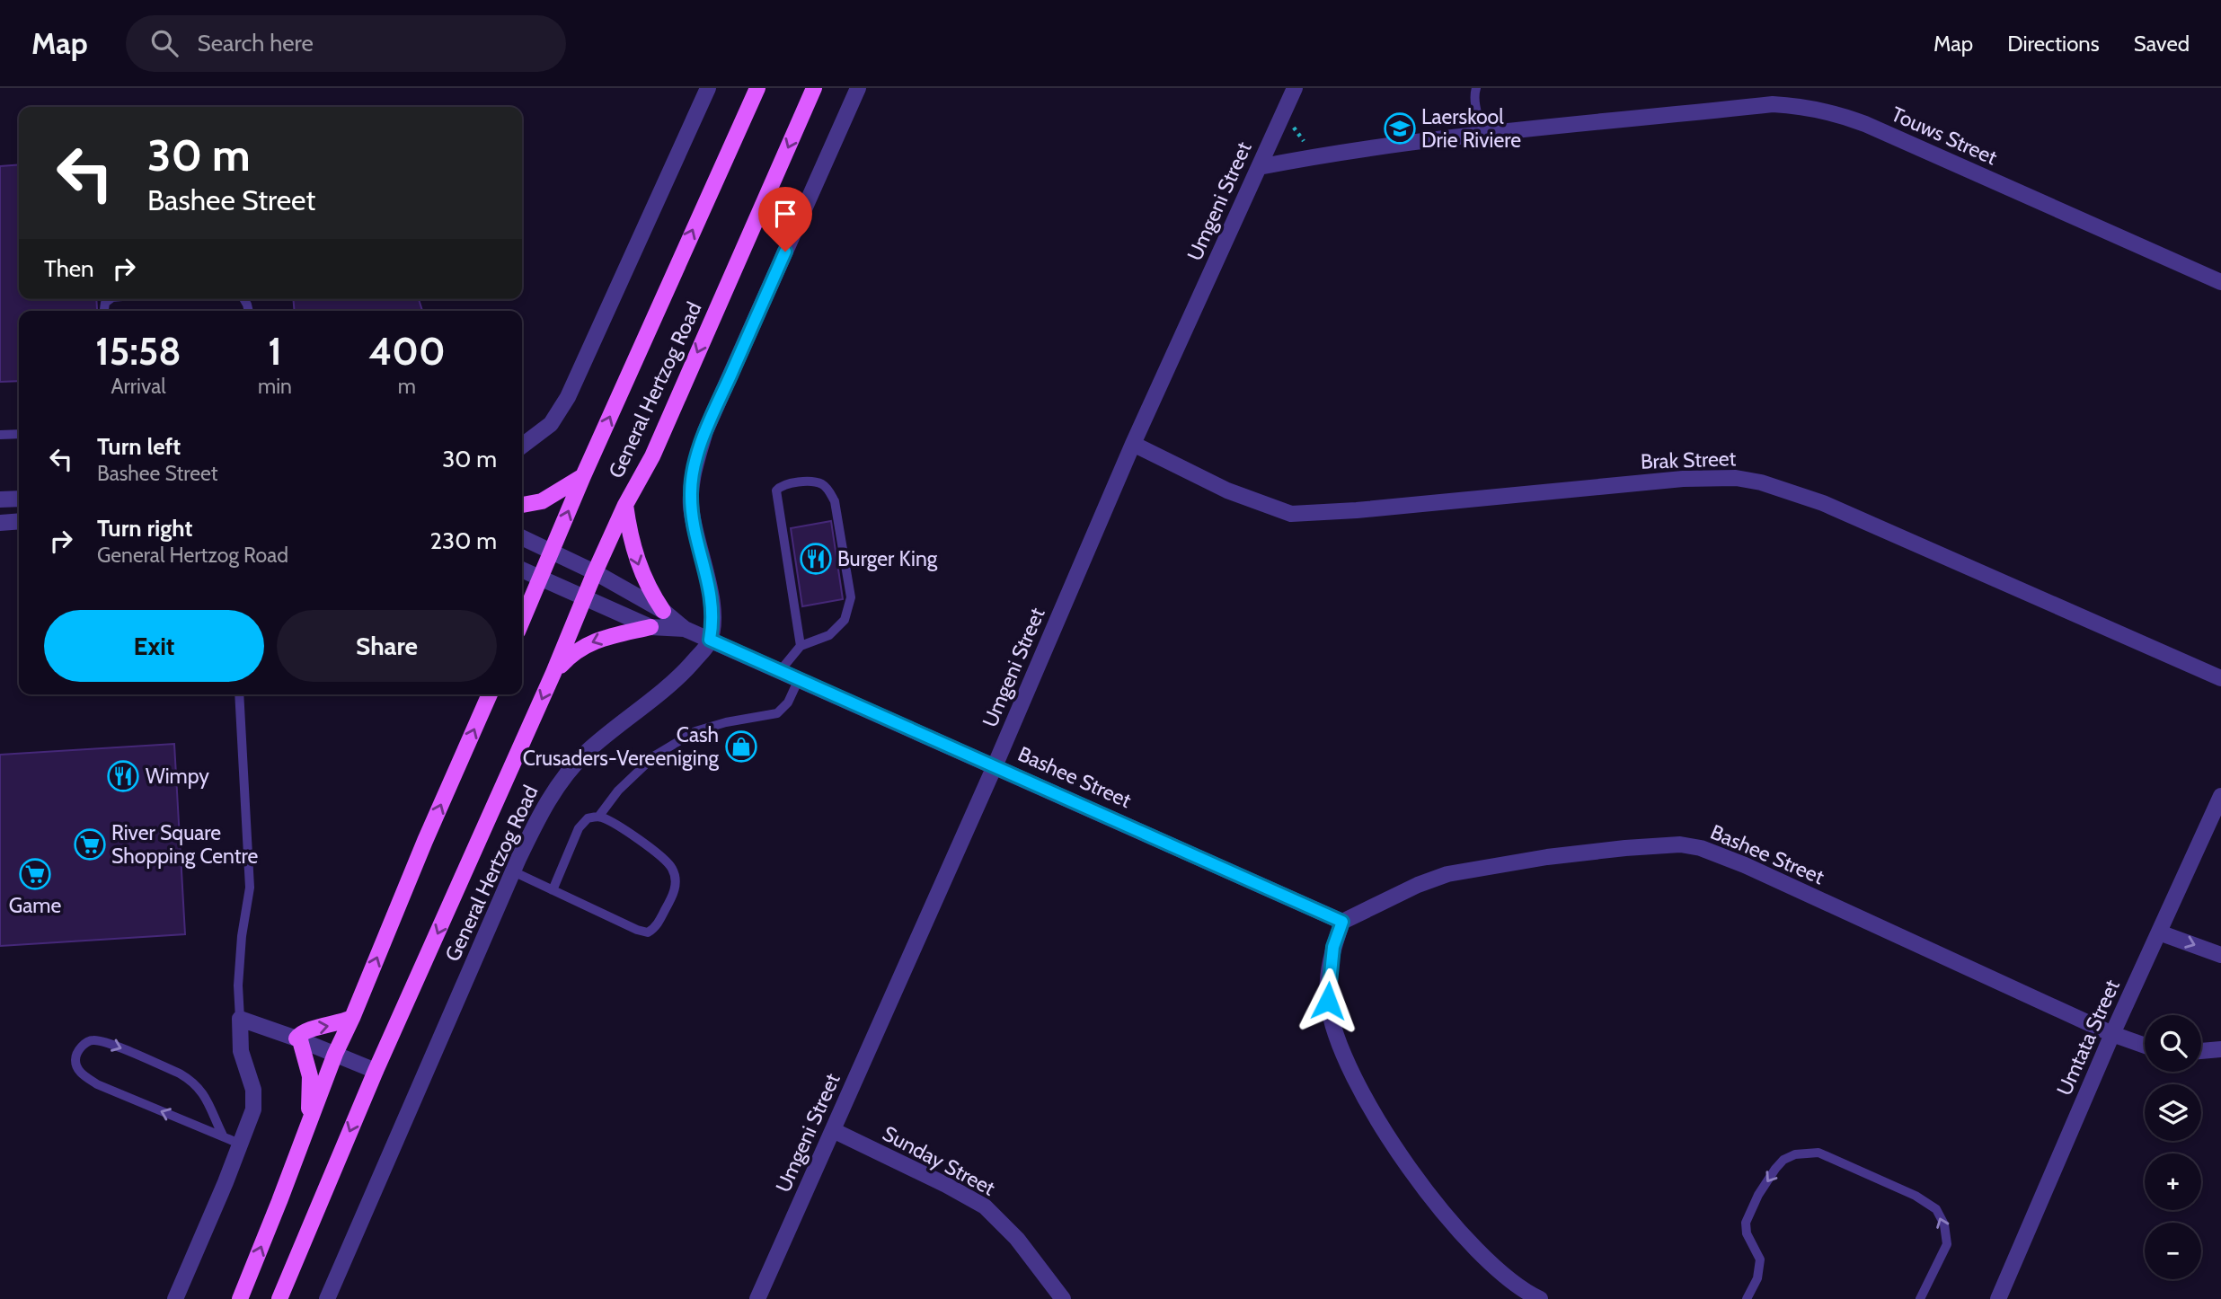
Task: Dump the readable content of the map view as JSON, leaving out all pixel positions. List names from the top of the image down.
{
  "streets": {
    "main road": ["General Hertzog Road"],
    "street": [
      "Touws Street",
      "Umgeni Street",
      "Brak Street",
      "Bashee Street",
      "Umtata Street",
      "Sunday Street"
    ]
  },
  "crossings": [
    ["Touws Street", "Umgeni Street"],
    ["Umgeni Street", "Brak Street"],
    ["Umgeni Street", "Bashee Street"],
    ["Umgeni Street", "Sunday Street"],
    ["General Hertzog Road", "Bashee Street"],
    ["Bashee Street", "Umtata Street"]
  ],
  "places": {
    "school or university": ["Laerskool Drie Riviere"],
    "restaurant": ["Burger King", "Wimpy"],
    "shop": ["Cash Crusaders-Vereeniging"],
    "supermarket": ["River Square Shopping Centre", "Game"]
  },
  "page": {
    "header": "Map",
    "search": "Search here",
    "nav": ["Map", "Directions", "Saved"],
    "turn": ["30 m", "Bashee Street"],
    "then": "Then",
    "eta": [
      "15:58",
      "Arrival",
      "1",
      "min",
      "400",
      "m"
    ],
    "list": [
      {
        "name": "Turn left",
        "note": "Bashee Street",
        "value": "30 m"
      },
      {
        "name": "Turn right",
        "note": "General Hertzog Road",
        "value": "230 m"
      }
    ],
    "buttons": ["Exit", "Share"],
    "map_buttons": ["+", "−"]
  }
}
